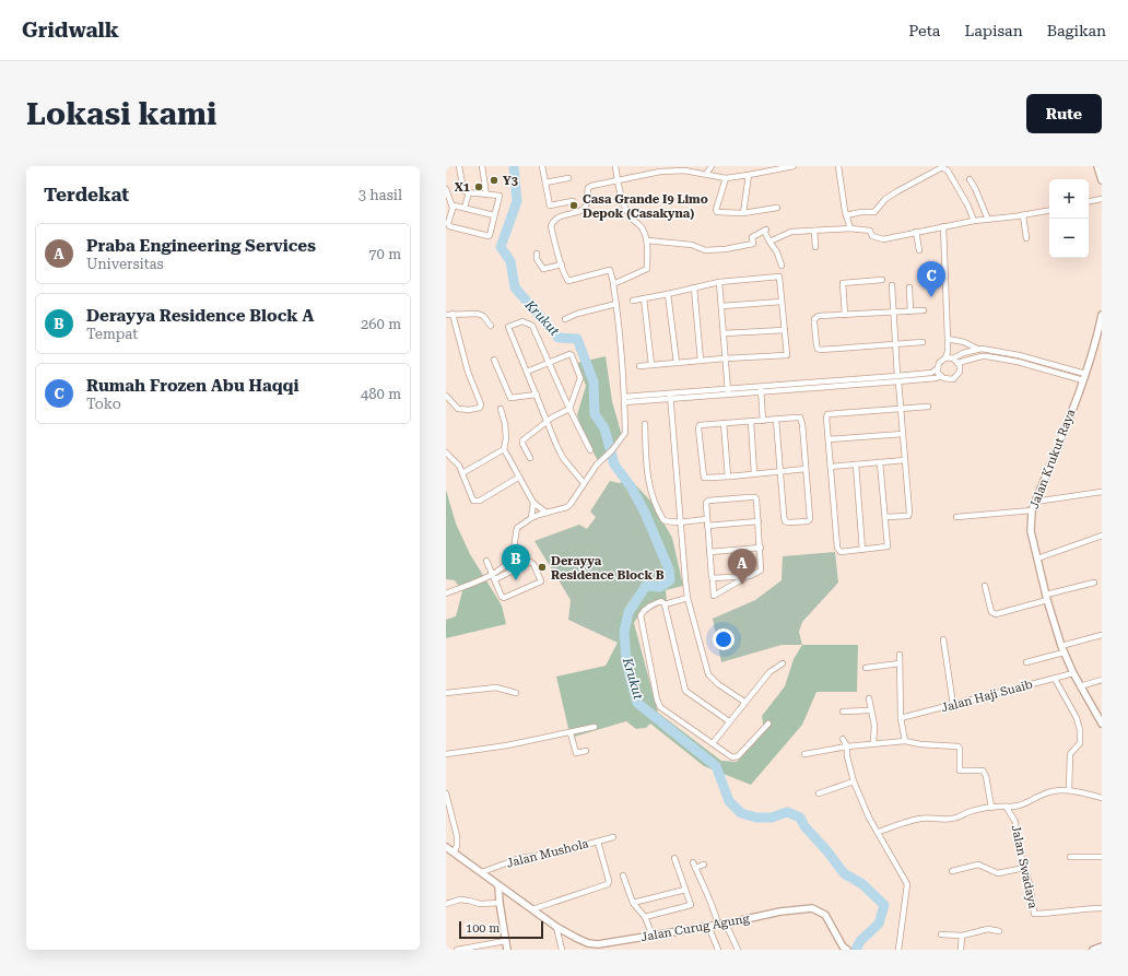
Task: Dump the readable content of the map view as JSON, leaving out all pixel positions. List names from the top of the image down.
{
  "streets": {
    "street": [
      "Jalan Krukut Raya",
      "Jalan Haji Suaib",
      "Jalan Mushola",
      "Jalan Swadaya",
      "Jalan Curug Agung"
    ]
  },
  "crossings": [
    ["Jalan Krukut Raya", "Jalan Haji Suaib"],
    ["Jalan Mushola", "Jalan Curug Agung"]
  ],
  "water": ["Krukut"],
  "places": [
    "Y3",
    "X1",
    "Casa Grande I9 Limo Depok (Casakyna)",
    "Derayya Residence Block B"
  ],
  "scale_bar": "100 m",
  "page": {
    "header": "Gridwalk",
    "nav": ["Peta", "Lapisan", "Bagikan"],
    "buttons": "Rute",
    "title": "Lokasi kami",
    "heading": ["Terdekat", "3 hasil"],
    "map_buttons": ["+", "−"],
    "list": [
      {
        "mark": "A",
        "name": "Praba Engineering Services",
        "note": "Universitas",
        "value": "70 m"
      },
      {
        "mark": "B",
        "name": "Derayya Residence Block A",
        "note": "Tempat",
        "value": "260 m"
      },
      {
        "mark": "C",
        "name": "Rumah Frozen Abu Haqqi",
        "note": "Toko",
        "value": "480 m"
      }
    ],
    "pins": ["C", "B", "A"],
    "scale": "100 m"
  }
}
